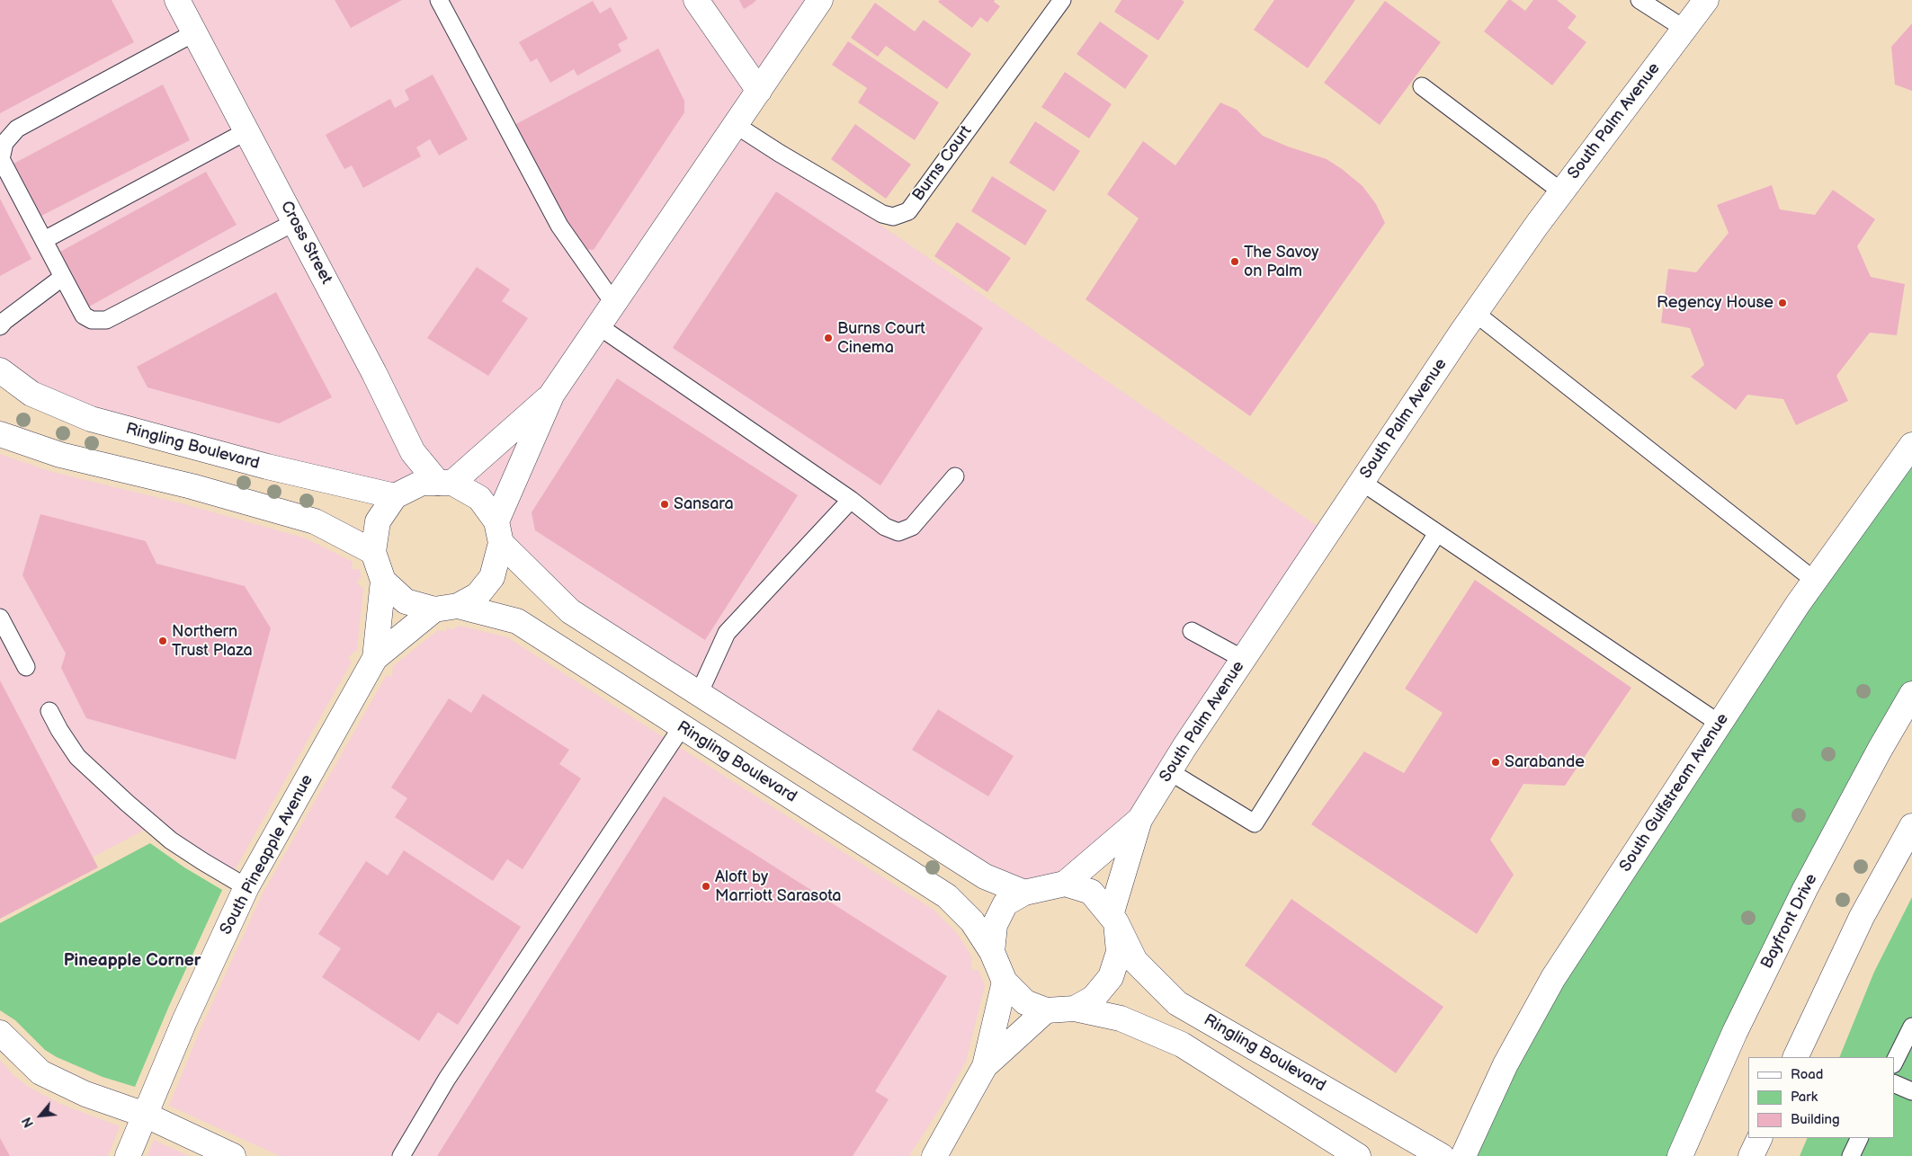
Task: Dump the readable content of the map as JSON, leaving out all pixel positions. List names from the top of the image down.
{
  "streets": {
    "street": [
      "South Palm Avenue",
      "Cross Street",
      "Ringling Boulevard",
      "South Gulfstream Avenue",
      "South Pineapple Avenue",
      "Bayfront Drive"
    ],
    "lane": ["Burns Court"]
  },
  "crossings": [
    ["South Palm Avenue", "Ringling Boulevard"],
    ["Cross Street", "Ringling Boulevard"],
    ["Cross Street", "South Pineapple Avenue"],
    ["Ringling Boulevard", "South Pineapple Avenue"]
  ],
  "districts": ["Pineapple Corner"],
  "places": [
    "The Savoy on Palm",
    "Regency House",
    "Burns Court Cinema",
    "Sansara",
    "Northern Trust Plaza",
    "Sarabande",
    "Aloft by Marriott Sarasota"
  ],
  "legend": ["Road", "Park", "Building"],
  "north": "bottom left"
}
